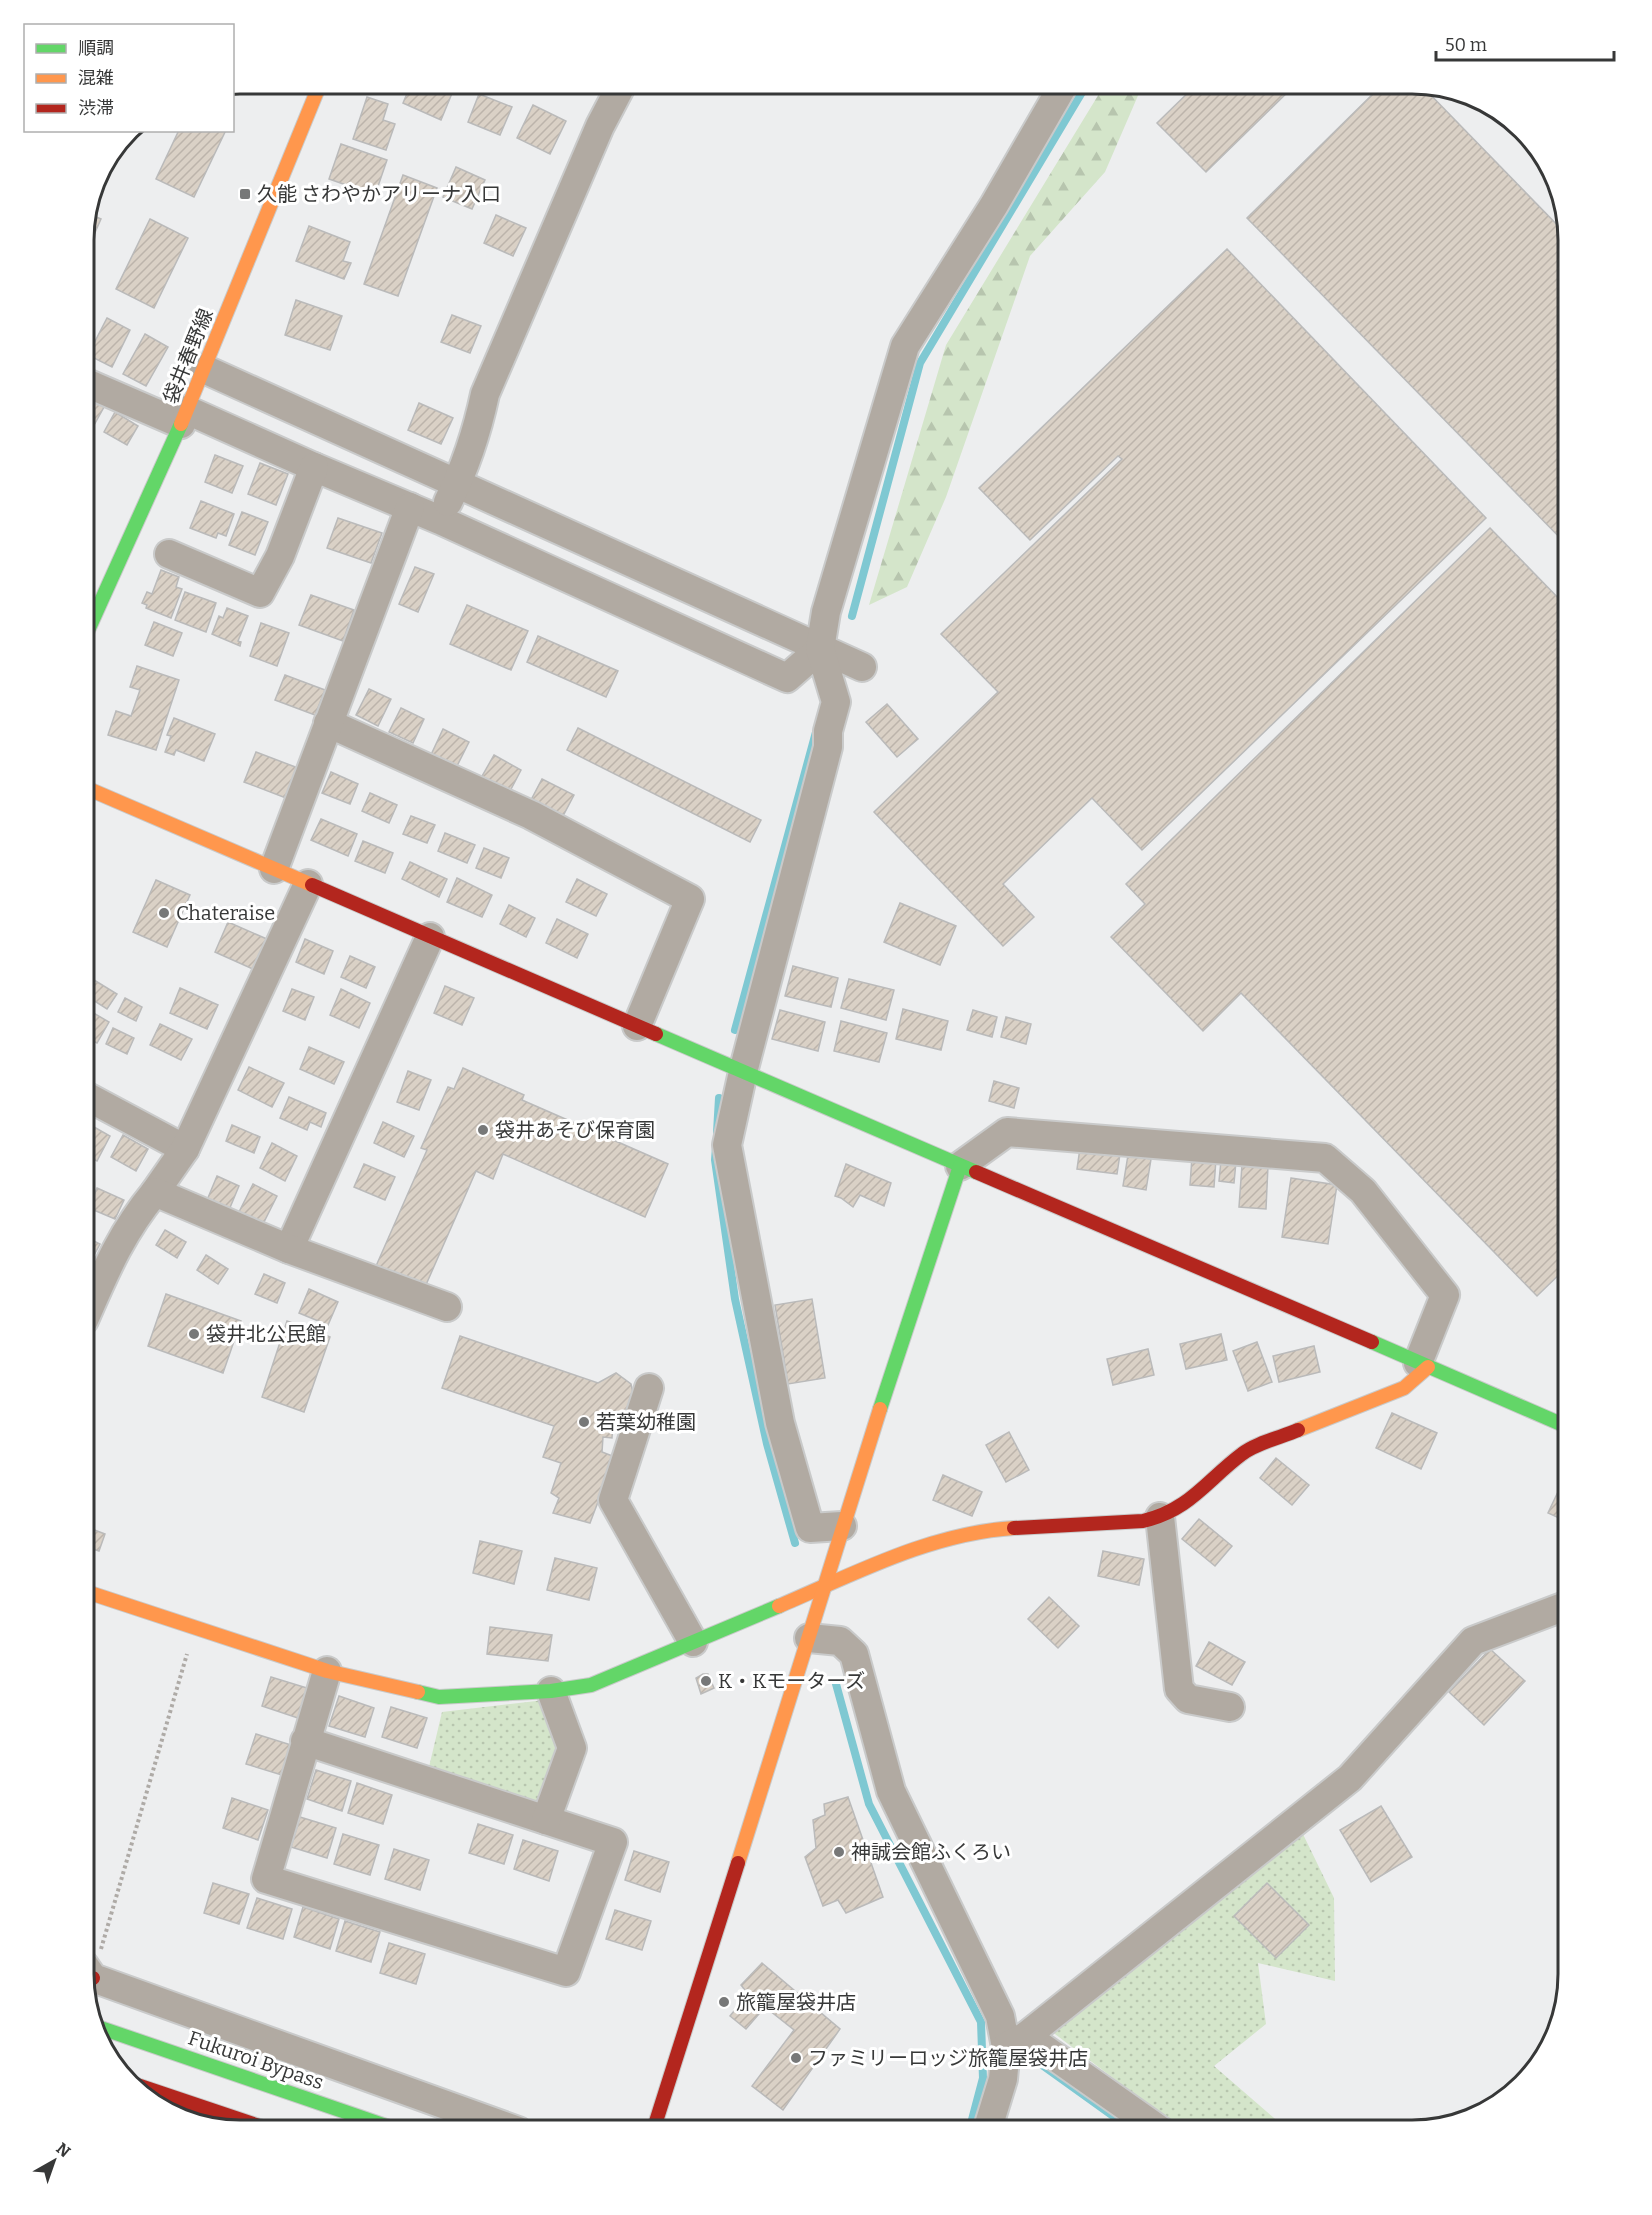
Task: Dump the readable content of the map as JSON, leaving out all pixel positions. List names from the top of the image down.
{
  "streets": {
    "main road": ["袋井春野線", "Fukuroi Bypass"]
  },
  "places": {
    "transit": ["久能 さわやかアリーナ入口"],
    "other": [
      "Chateraise",
      "袋井あそび保育園",
      "袋井北公民館",
      "若葉幼稚園",
      "K・Kモーターズ",
      "神誠会館ふくろい",
      "旅籠屋袋井店",
      "ファミリーロッジ旅籠屋袋井店"
    ]
  },
  "legend": ["順調", "混雑", "渋滞"],
  "scale_bar": "50 m",
  "north": "top right"
}
